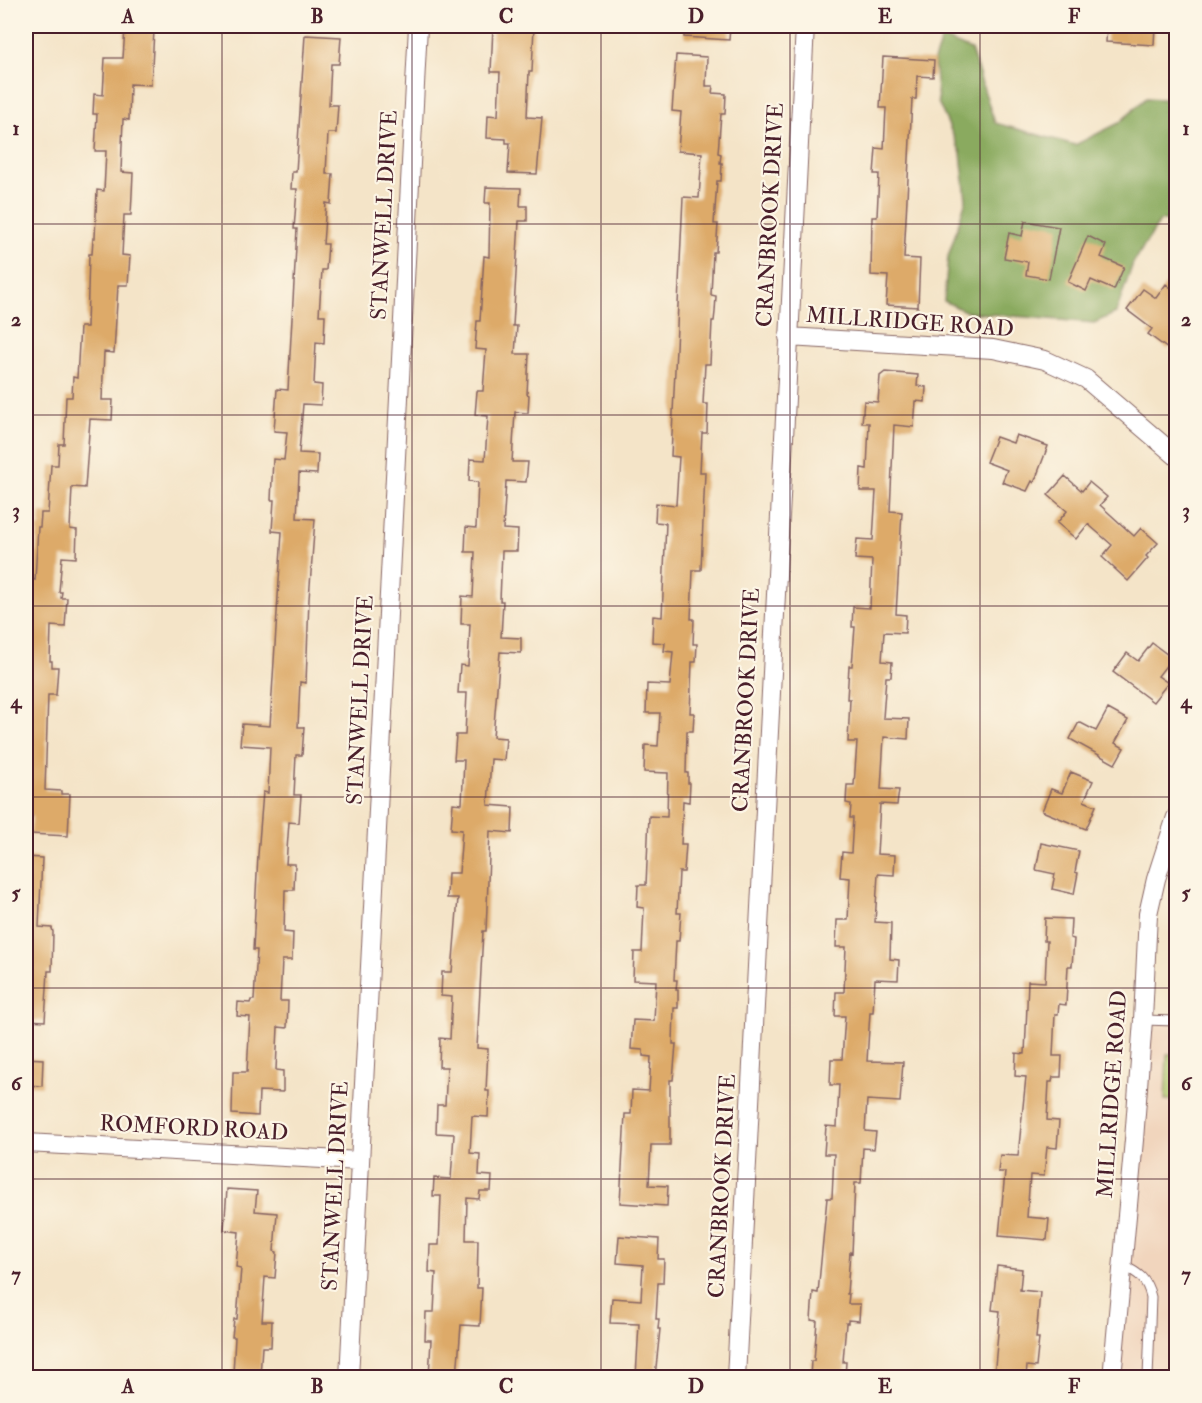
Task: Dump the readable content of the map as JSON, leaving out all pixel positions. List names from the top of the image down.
{
  "streets": {
    "street": [
      "STANWELL DRIVE",
      "CRANBROOK DRIVE",
      "MILLRIDGE ROAD",
      "ROMFORD ROAD"
    ]
  },
  "crossings": [
    ["STANWELL DRIVE", "ROMFORD ROAD"],
    ["CRANBROOK DRIVE", "MILLRIDGE ROAD"]
  ],
  "grid": {
    "columns": [
      "A",
      "B",
      "C",
      "D",
      "E",
      "F"
    ],
    "rows": [
      "1",
      "2",
      "3",
      "4",
      "5",
      "6",
      "7"
    ]
  }
}
